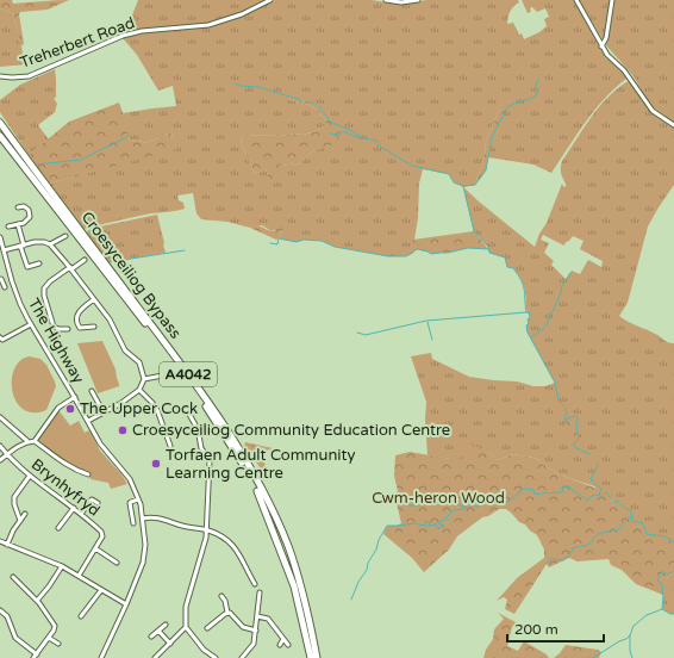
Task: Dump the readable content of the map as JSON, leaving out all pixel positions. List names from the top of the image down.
{
  "streets": {
    "highway": ["Croesyceiliog Bypass", "A4042"],
    "street": ["Treherbert Road", "The Highway", "Brynhyfryd"]
  },
  "parks": ["Cwm-heron Wood"],
  "places": ["The Upper Cock", "Croesyceiliog Community Education Centre", "Torfaen Adult Community Learning Centre"],
  "scale_bar": "200 m"
}
